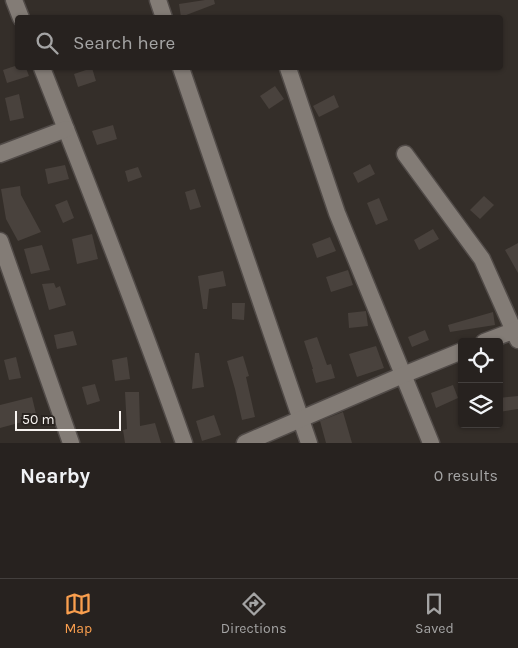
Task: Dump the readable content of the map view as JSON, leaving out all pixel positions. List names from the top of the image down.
{
  "scale_bar": "50 m",
  "page": {
    "search": "Search here",
    "scale": "50 m",
    "heading": ["Nearby", "0 results"],
    "nav": ["Map", "Directions", "Saved"]
  }
}
